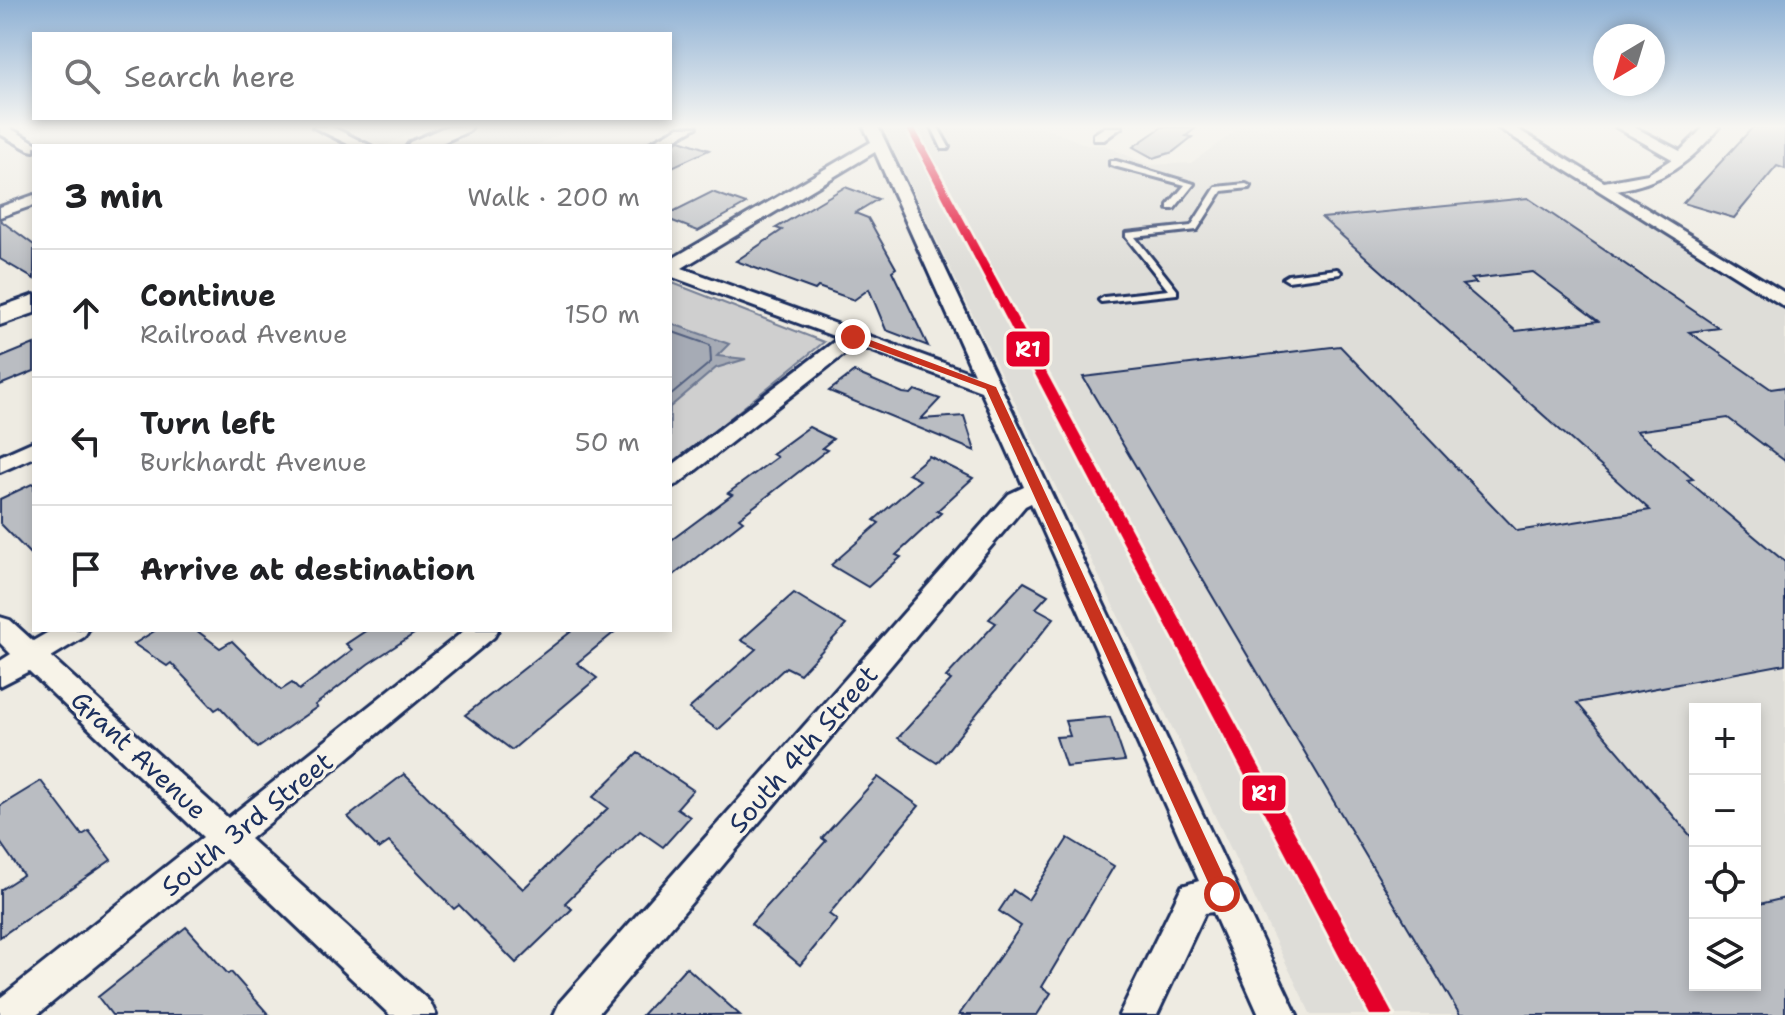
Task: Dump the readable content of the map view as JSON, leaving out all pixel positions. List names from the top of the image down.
{
  "streets": {
    "street": ["South 4th Street", "Grant Avenue", "South 3rd Street"]
  },
  "crossings": [
    ["Grant Avenue", "South 3rd Street"]
  ],
  "lines": ["transit line R1"],
  "north": "bottom left",
  "page": {
    "search": "Search here",
    "heading": ["3 min", "Walk · 200 m"],
    "list": [
      ["Continue", "Railroad Avenue", "150 m"],
      ["Turn left", "Burkhardt Avenue", "50 m"],
      "Arrive at destination"
    ],
    "map_buttons": ["+", "−"]
  }
}
